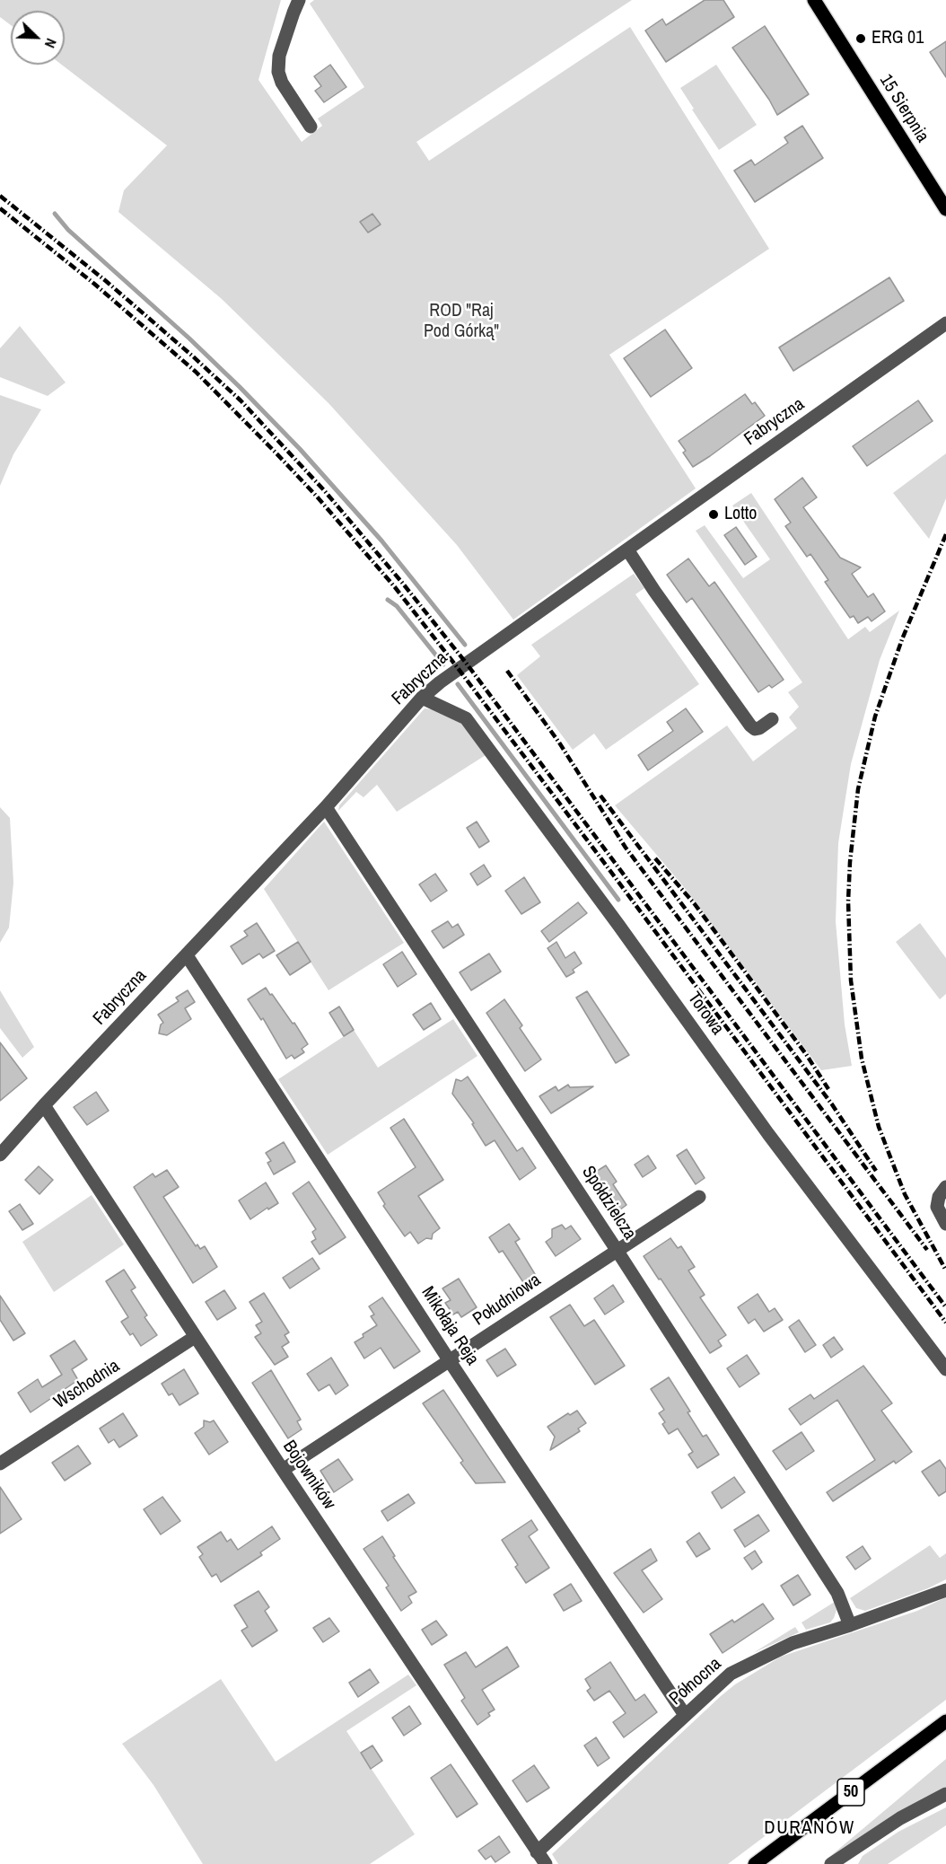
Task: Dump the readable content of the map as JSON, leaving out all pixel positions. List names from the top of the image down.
{
  "streets": {
    "main road": ["15 Sierpnia", "50"],
    "street": [
      "Fabryczna",
      "Torowa",
      "Spółdzielcza",
      "Południowa",
      "Mikołaja Reja",
      "Wschodnia",
      "Bojowników",
      "Północna"
    ]
  },
  "crossings": [
    ["Fabryczna", "Torowa"],
    ["Fabryczna", "Spółdzielcza"],
    ["Fabryczna", "Mikołaja Reja"],
    ["Fabryczna", "Bojowników"],
    ["Spółdzielcza", "Południowa"],
    ["Spółdzielcza", "Północna"],
    ["Południowa", "Mikołaja Reja"],
    ["Południowa", "Bojowników"],
    ["Mikołaja Reja", "Północna"],
    ["Wschodnia", "Bojowników"],
    ["Bojowników", "Północna"]
  ],
  "districts": ["DURANÓW"],
  "parks": ["ROD \"Raj Pod Górką\""],
  "places": ["ERG 01", "Lotto"],
  "north": "bottom right"
}
